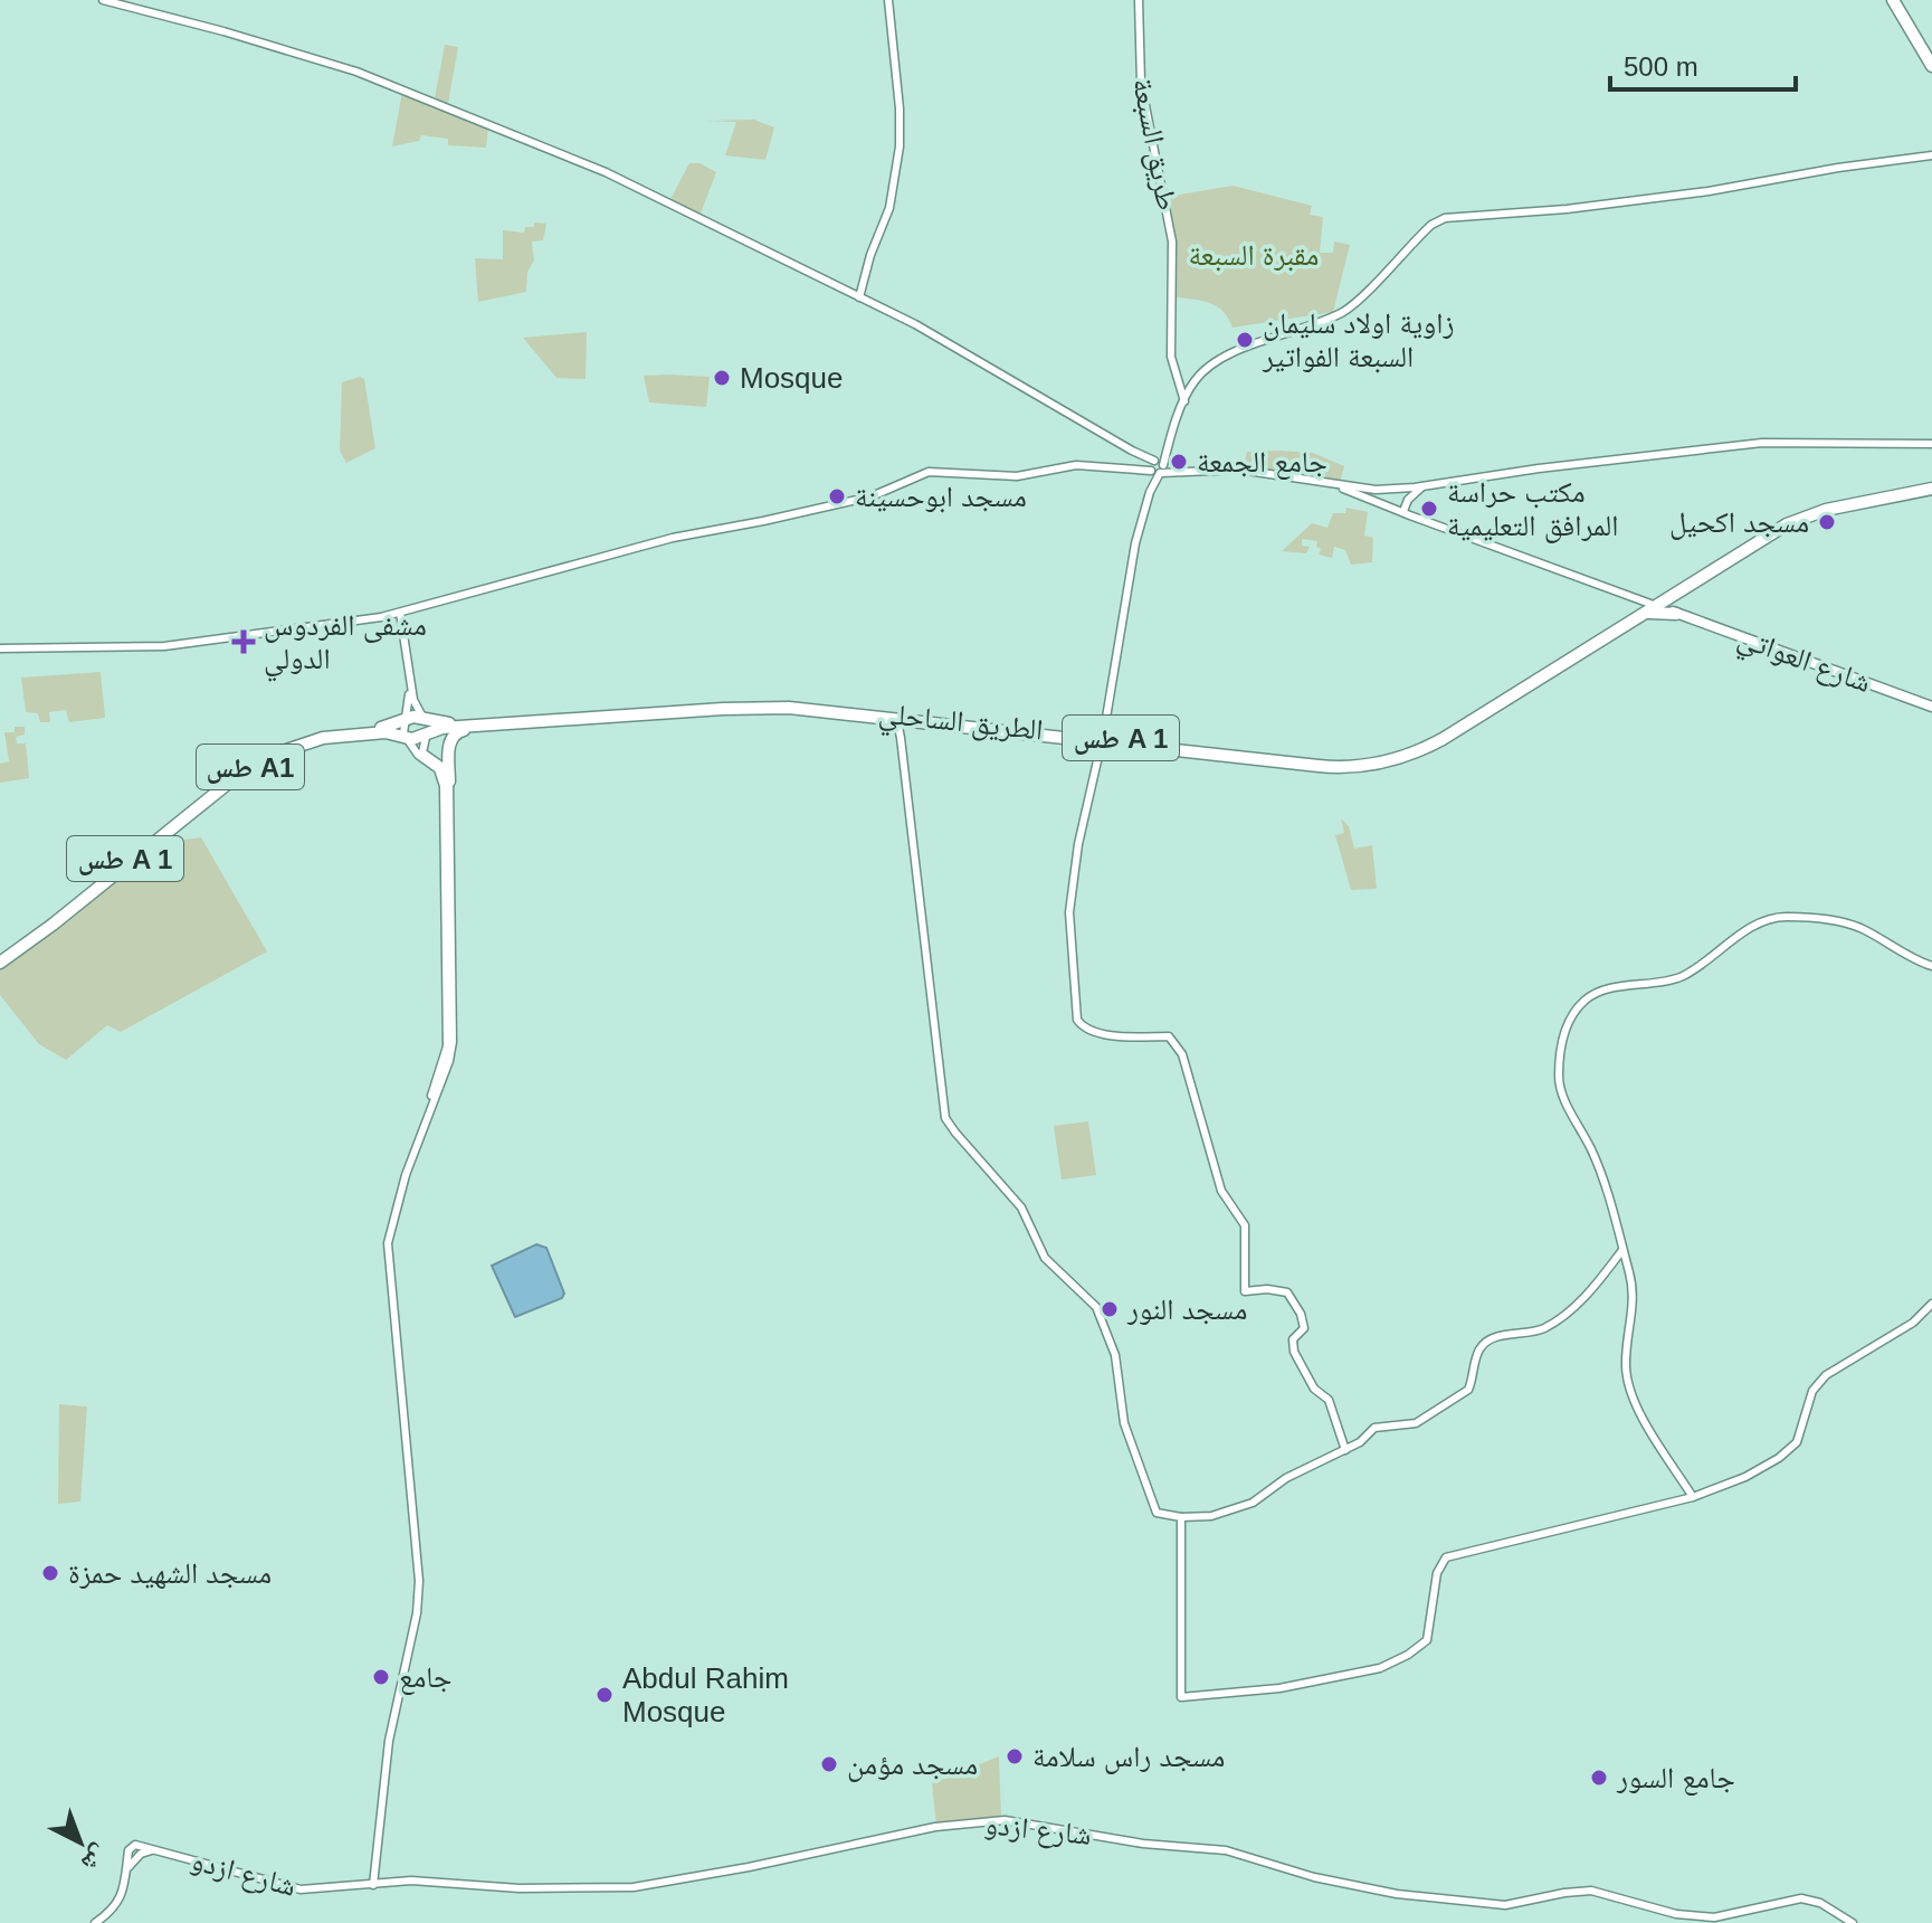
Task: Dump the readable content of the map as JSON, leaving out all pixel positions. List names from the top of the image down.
{
  "streets": {
    "highway": ["الطريق الساحلي", "طس A 1", "طس A1"],
    "main road": ["شارع العواتي"],
    "street": ["طريق السبعة", "شارع ازدو"]
  },
  "crossings": [
    ["الطريق الساحلي", "طس A 1"],
    ["الطريق الساحلي", "طس A1"],
    ["طس A 1", "طس A1"]
  ],
  "parks": ["مقبرة السبعة"],
  "places": {
    "other": [
      "زاوية اولاد سليمان السبعة الفواتير",
      "Mosque",
      "جامع الجمعة",
      "مسجد ابوحسينة",
      "مكتب حراسة المرافق التعليمية",
      "مسجد اكحيل",
      "مسجد النور",
      "مسجد الشهيد حمزة",
      "جامع",
      "Abdul Rahim Mosque",
      "مسجد راس سلامة",
      "مسجد مؤمن",
      "جامع السور"
    ],
    "health": ["مشفى الفردوس الدولي"]
  },
  "scale_bar": "500 m",
  "north": "bottom right"
}
